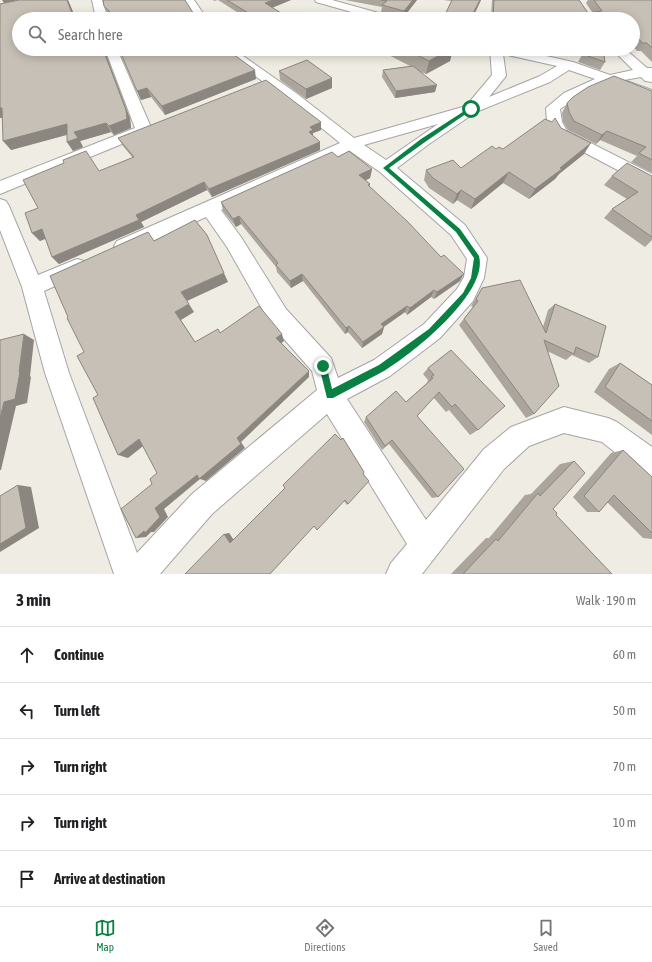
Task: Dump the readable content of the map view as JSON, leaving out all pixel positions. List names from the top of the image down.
{
  "page": {
    "search": "Search here",
    "heading": ["3 min", "Walk · 190 m"],
    "list": [
      ["Continue", "60 m"],
      ["Turn left", "50 m"],
      ["Turn right", "70 m"],
      ["Turn right", "10 m"],
      "Arrive at destination"
    ],
    "nav": ["Map", "Directions", "Saved"]
  }
}
